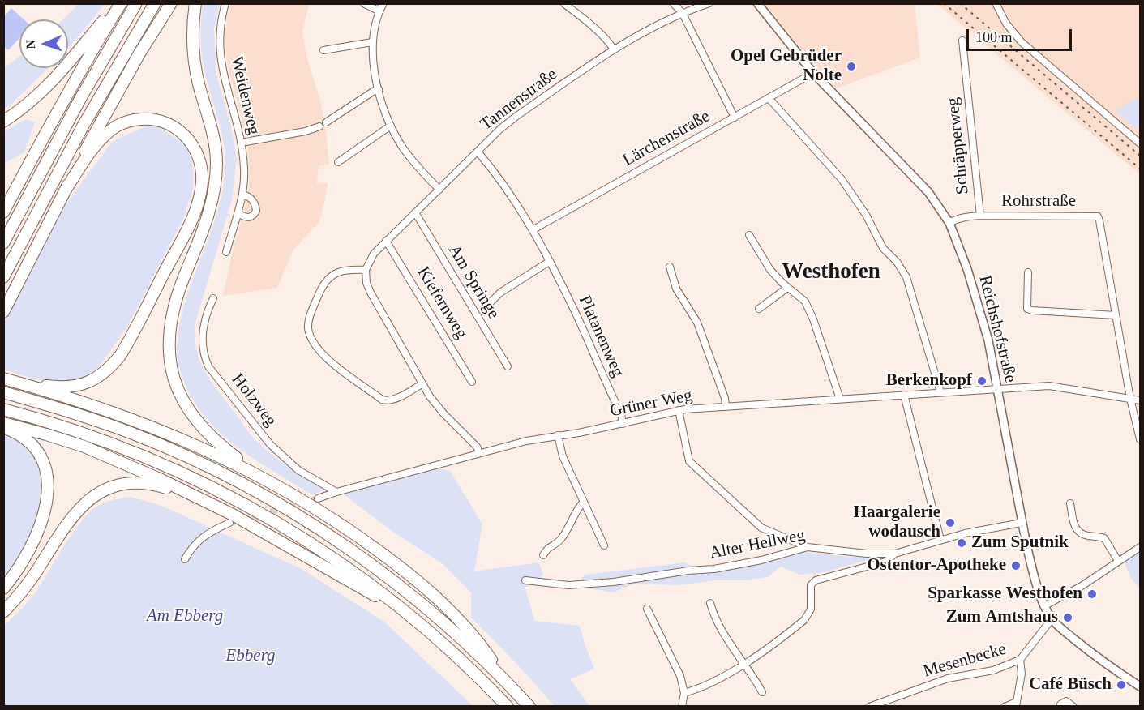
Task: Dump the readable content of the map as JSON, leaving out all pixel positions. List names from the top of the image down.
{
  "streets": {
    "street": [
      "Weidenweg",
      "Tannenstraße",
      "Lärchenstraße",
      "Schräpperweg",
      "Rohrstraße",
      "Am Springe",
      "Kiefernweg",
      "Reichshofstraße",
      "Platanenweg",
      "Holzweg",
      "Grüner Weg",
      "Alter Hellweg",
      "Mesenbecke"
    ]
  },
  "crossings": [
    ["Tannenstraße", "Am Springe"],
    ["Tannenstraße", "Kiefernweg"],
    ["Tannenstraße", "Platanenweg"],
    ["Lärchenstraße", "Reichshofstraße"],
    ["Lärchenstraße", "Platanenweg"],
    ["Schräpperweg", "Rohrstraße"],
    ["Schräpperweg", "Reichshofstraße"],
    ["Reichshofstraße", "Grüner Weg"],
    ["Reichshofstraße", "Alter Hellweg"],
    ["Reichshofstraße", "Mesenbecke"],
    ["Platanenweg", "Grüner Weg"],
    ["Holzweg", "Grüner Weg"]
  ],
  "districts": ["Westhofen"],
  "parks": ["Am Ebberg", "Ebberg"],
  "places": [
    "Opel Gebrüder Nolte",
    "Berkenkopf",
    "Haargalerie wodausch",
    "Zum Sputnik",
    "Ostentor-Apotheke",
    "Sparkasse Westhofen",
    "Zum Amtshaus",
    "Café Büsch"
  ],
  "scale_bar": "100 m",
  "north": "left"
}
